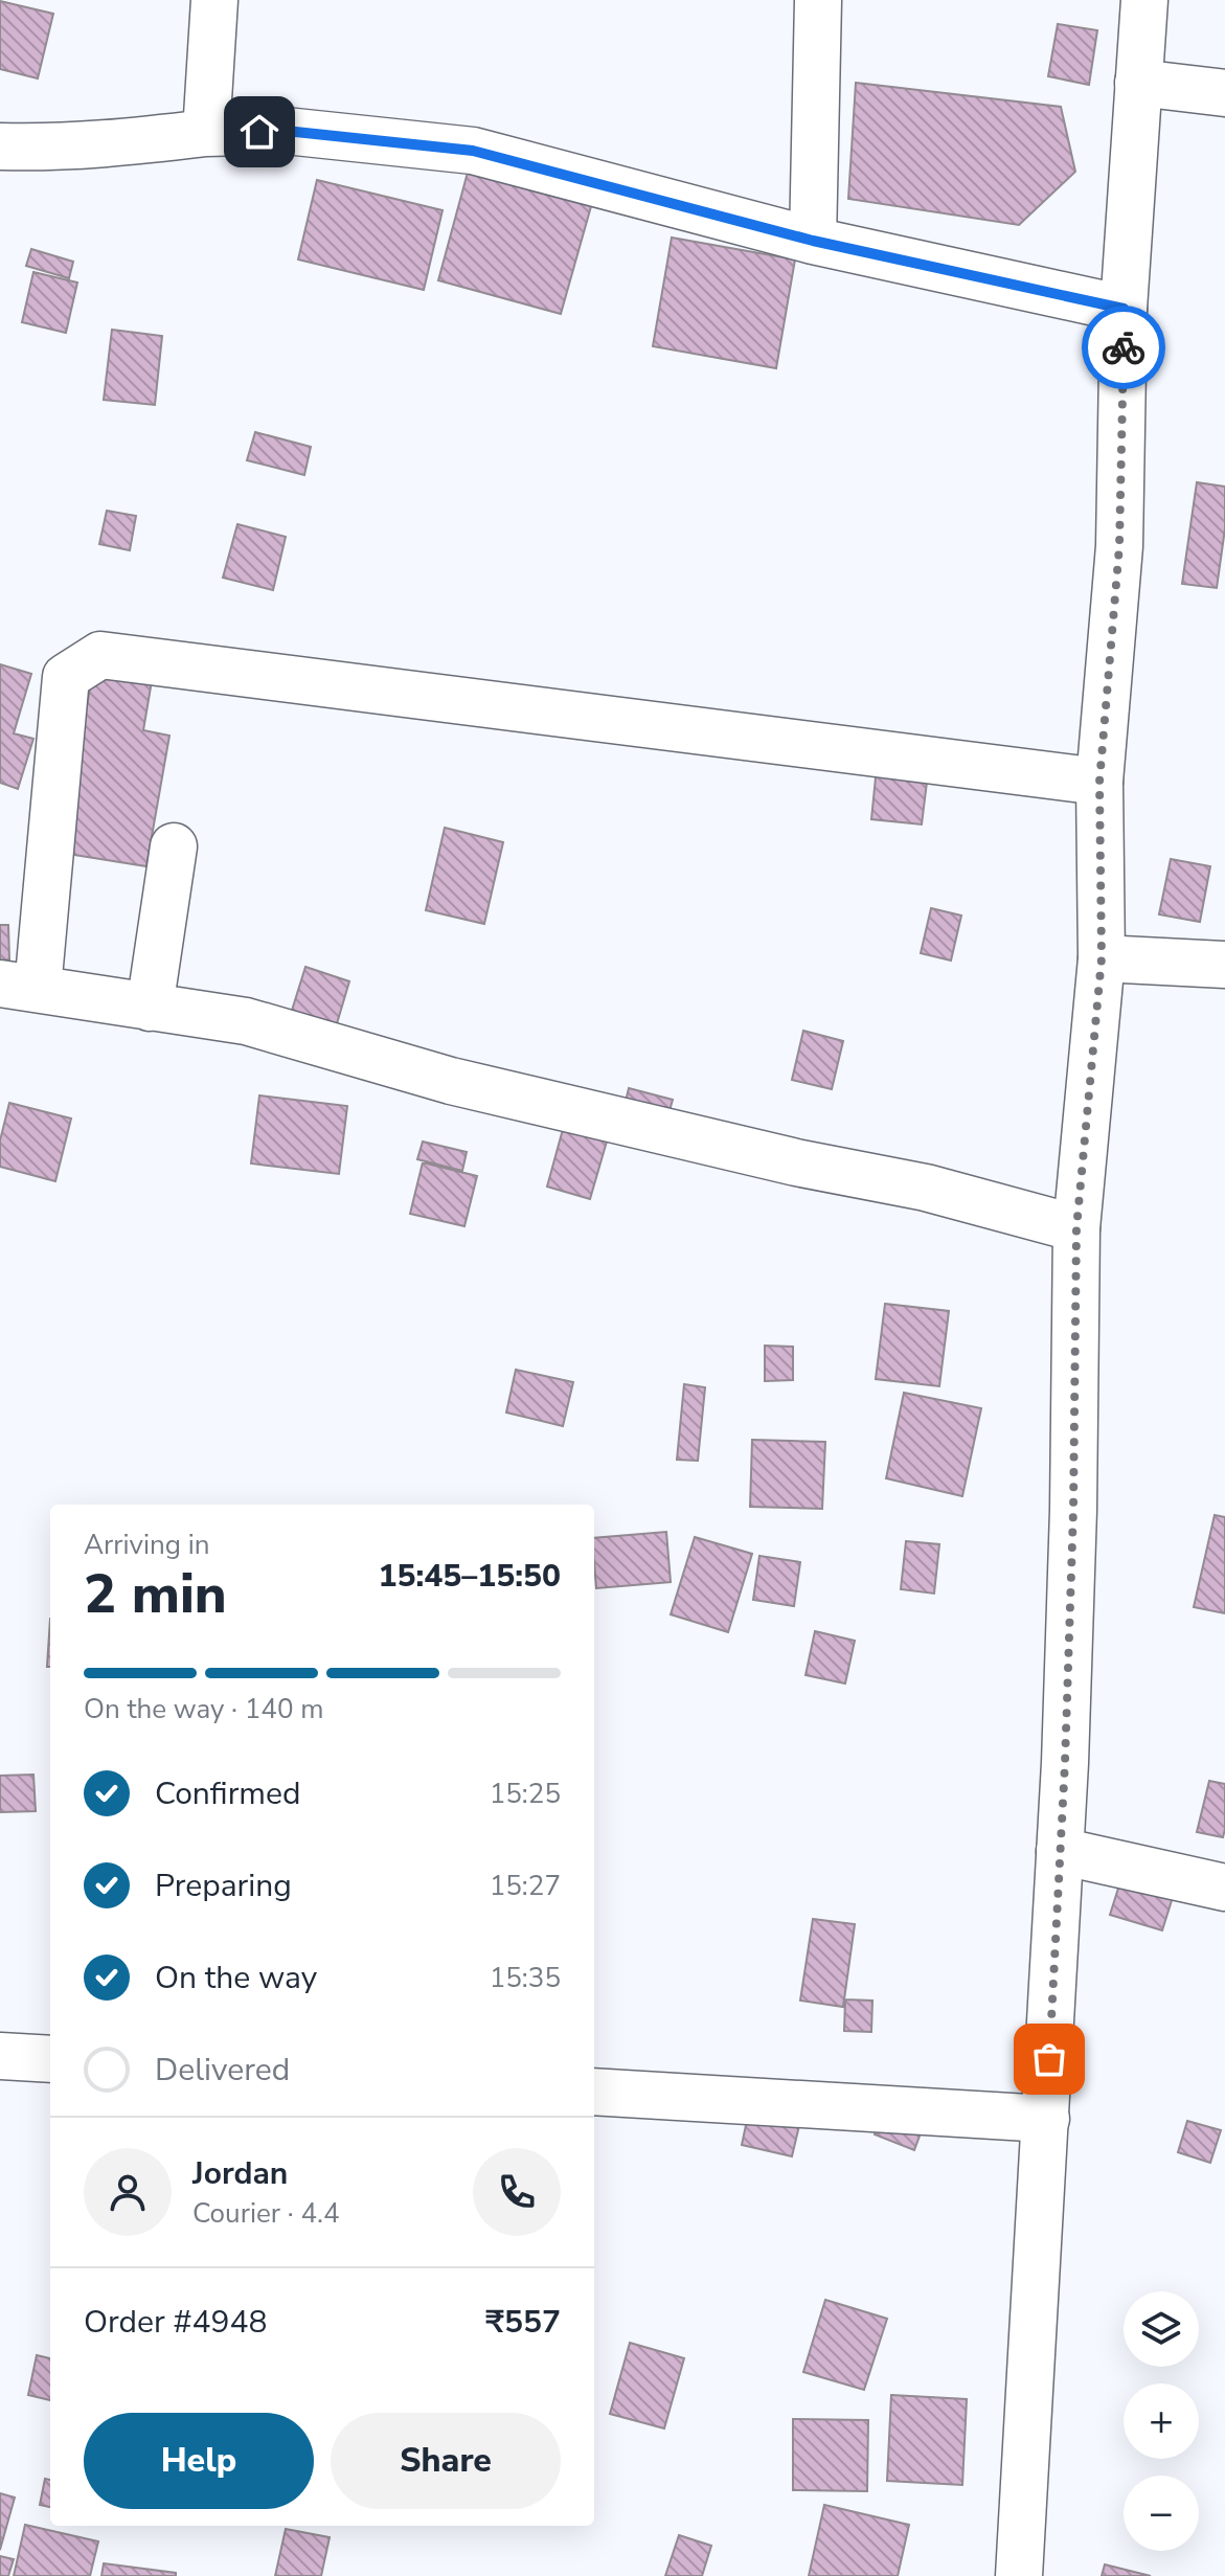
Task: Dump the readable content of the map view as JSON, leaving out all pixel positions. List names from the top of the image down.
{
  "page": {
    "heading": ["2 min", "Arriving in", "15:45–15:50"],
    "panel": [
      "Jordan",
      "Courier · 4.4",
      "Order #4948",
      "₹557"
    ],
    "bar": "On the way · 140 m",
    "list": [
      ["Confirmed", "15:25"],
      ["Preparing", "15:27"],
      ["On the way", "15:35"],
      "Delivered"
    ],
    "map_buttons": ["+", "−"],
    "buttons": ["Help", "Share"]
  }
}
